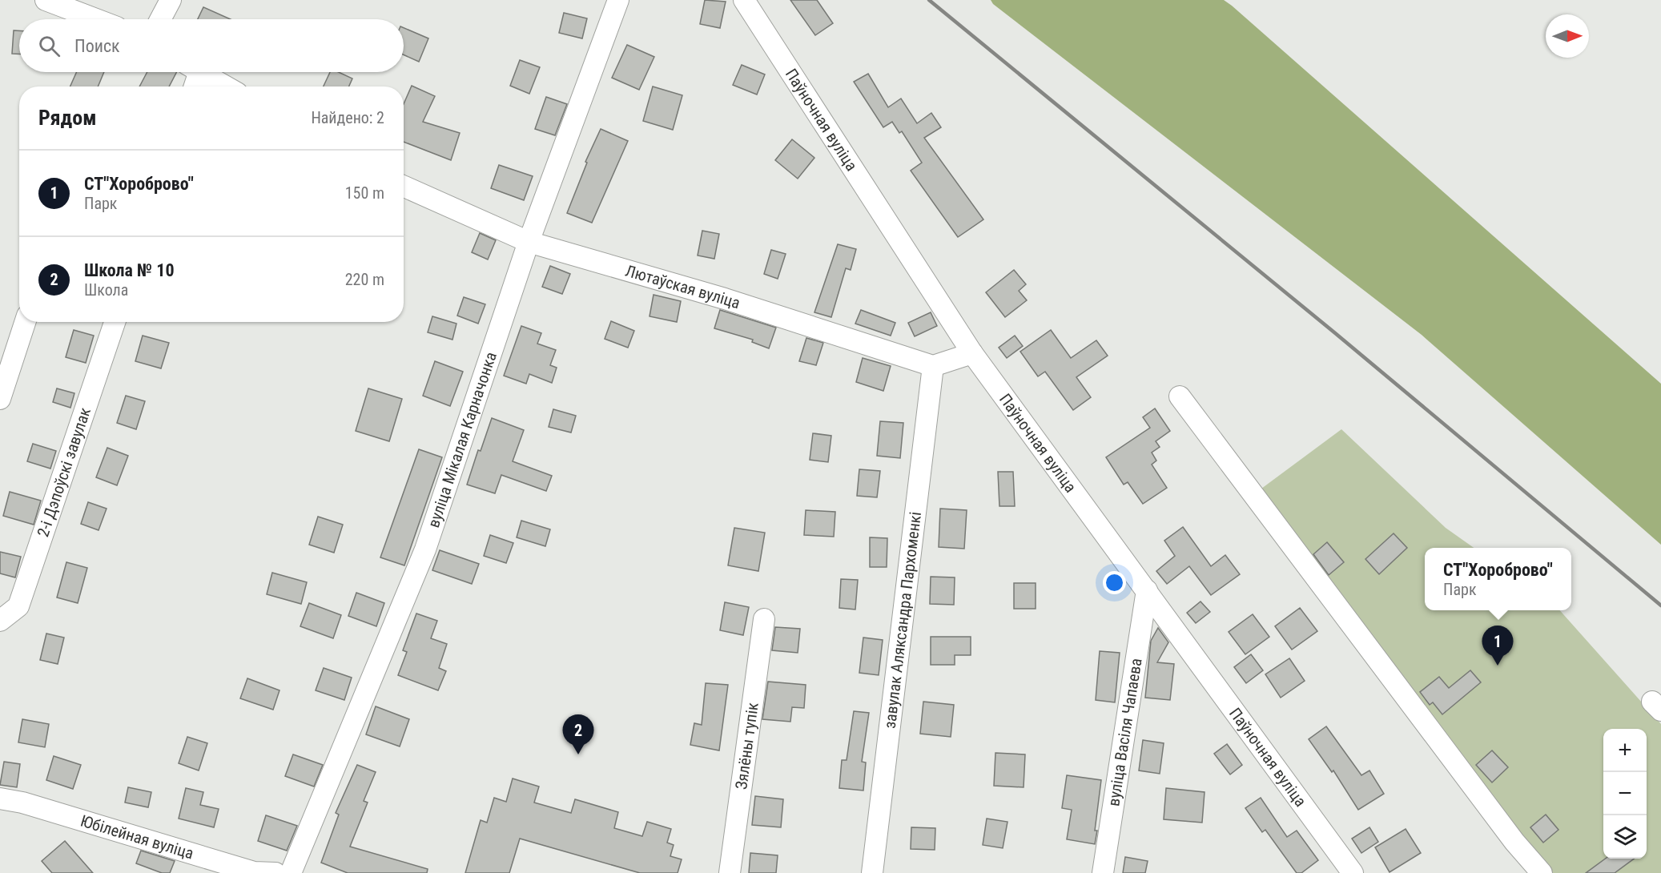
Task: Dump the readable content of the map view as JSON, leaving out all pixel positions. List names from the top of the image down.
{
  "streets": {
    "street": [
      "Паўночная вуліца",
      "Лютаўская вуліца",
      "вуліца Мікалая Карначонка",
      "2-і Дэпоўскі завулак",
      "завулак Аляксандра Пархоменкі",
      "вуліца Васіля Чапаева",
      "Зялёны тупік",
      "Юбілейная вуліца"
    ]
  },
  "crossings": [
    ["Паўночная вуліца", "вуліца Васіля Чапаева"],
    ["Лютаўская вуліца", "вуліца Мікалая Карначонка"],
    ["Лютаўская вуліца", "завулак Аляксандра Пархоменкі"]
  ],
  "north": "right",
  "page": {
    "search": "Поиск",
    "heading": ["Рядом", "Найдено: 2"],
    "list": [
      {
        "mark": "1",
        "name": "СТ\"Хороброво\"",
        "note": "Парк",
        "value": "150 m"
      },
      {
        "mark": "2",
        "name": "Школа № 10",
        "note": "Школа",
        "value": "220 m"
      }
    ],
    "popup": ["СТ\"Хороброво\"", "Парк"],
    "pins": ["1", "2"],
    "map_buttons": ["+", "−"]
  }
}
